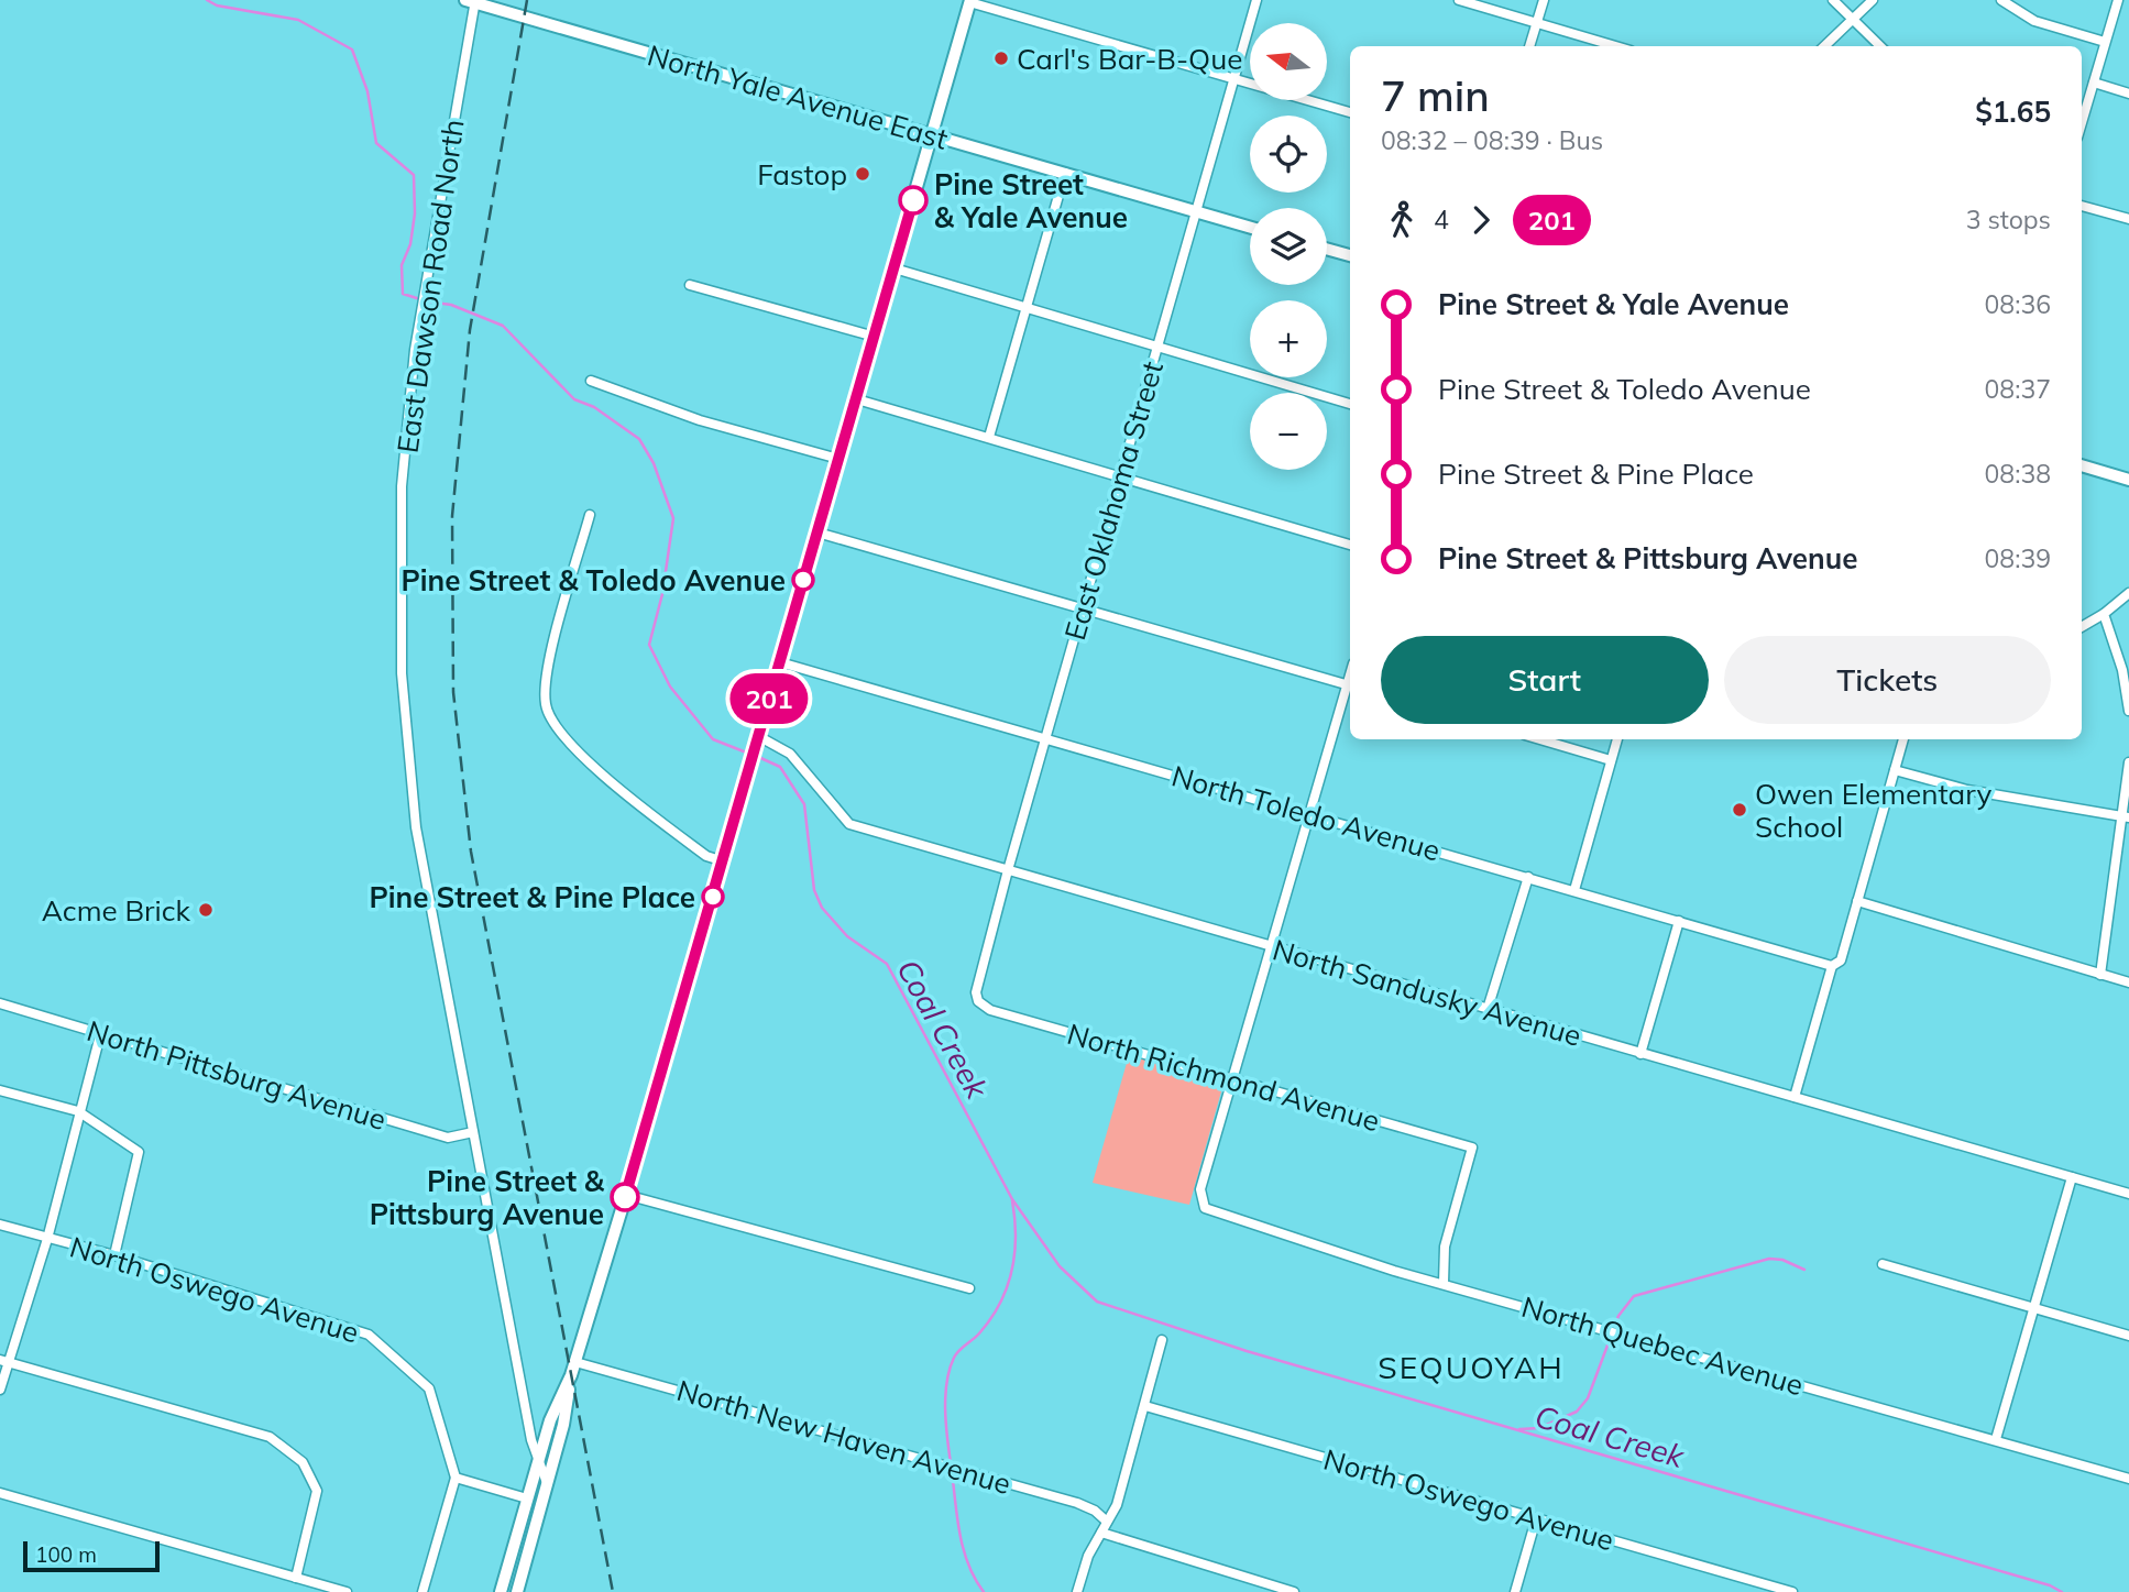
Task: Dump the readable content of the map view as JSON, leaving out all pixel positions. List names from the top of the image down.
{
  "streets": {
    "main road": ["North Yale Avenue East"],
    "street": [
      "East Dawson Road North",
      "East Oklahoma Street",
      "North Toledo Avenue",
      "North Sandusky Avenue",
      "North Pittsburg Avenue",
      "North Richmond Avenue",
      "North Oswego Avenue",
      "North Quebec Avenue",
      "North New Haven Avenue"
    ]
  },
  "crossings": [
    ["North Yale Avenue East", "East Dawson Road North"],
    ["North Yale Avenue East", "East Oklahoma Street"],
    ["East Dawson Road North", "North Pittsburg Avenue"],
    ["East Oklahoma Street", "North Toledo Avenue"],
    ["East Oklahoma Street", "North Sandusky Avenue"],
    ["East Oklahoma Street", "North Richmond Avenue"],
    ["North Richmond Avenue", "North Quebec Avenue"]
  ],
  "districts": ["SEQUOYAH"],
  "water": ["Coal Creek"],
  "places": [
    "Carl's Bar-B-Que",
    "Fastop",
    "Pine Street & Yale Avenue",
    "Pine Street & Toledo Avenue",
    "Owen Elementary School",
    "Pine Street & Pine Place",
    "Acme Brick",
    "Pine Street & Pittsburg Avenue"
  ],
  "lines": ["bus line 201"],
  "scale_bar": "100 m",
  "north": "left",
  "page": {
    "on_map": "201",
    "map_buttons": ["+", "−"],
    "heading": ["7 min", "08:32 – 08:39 · Bus", "$1.65"],
    "legs": ["4", "201", "3 stops"],
    "list": [
      {
        "name": "Pine Street & Yale Avenue",
        "value": "08:36"
      },
      {
        "name": "Pine Street & Toledo Avenue",
        "value": "08:37"
      },
      {
        "name": "Pine Street & Pine Place",
        "value": "08:38"
      },
      {
        "name": "Pine Street & Pittsburg Avenue",
        "value": "08:39"
      }
    ],
    "buttons": ["Start", "Tickets"],
    "scale": "100 m"
  }
}
